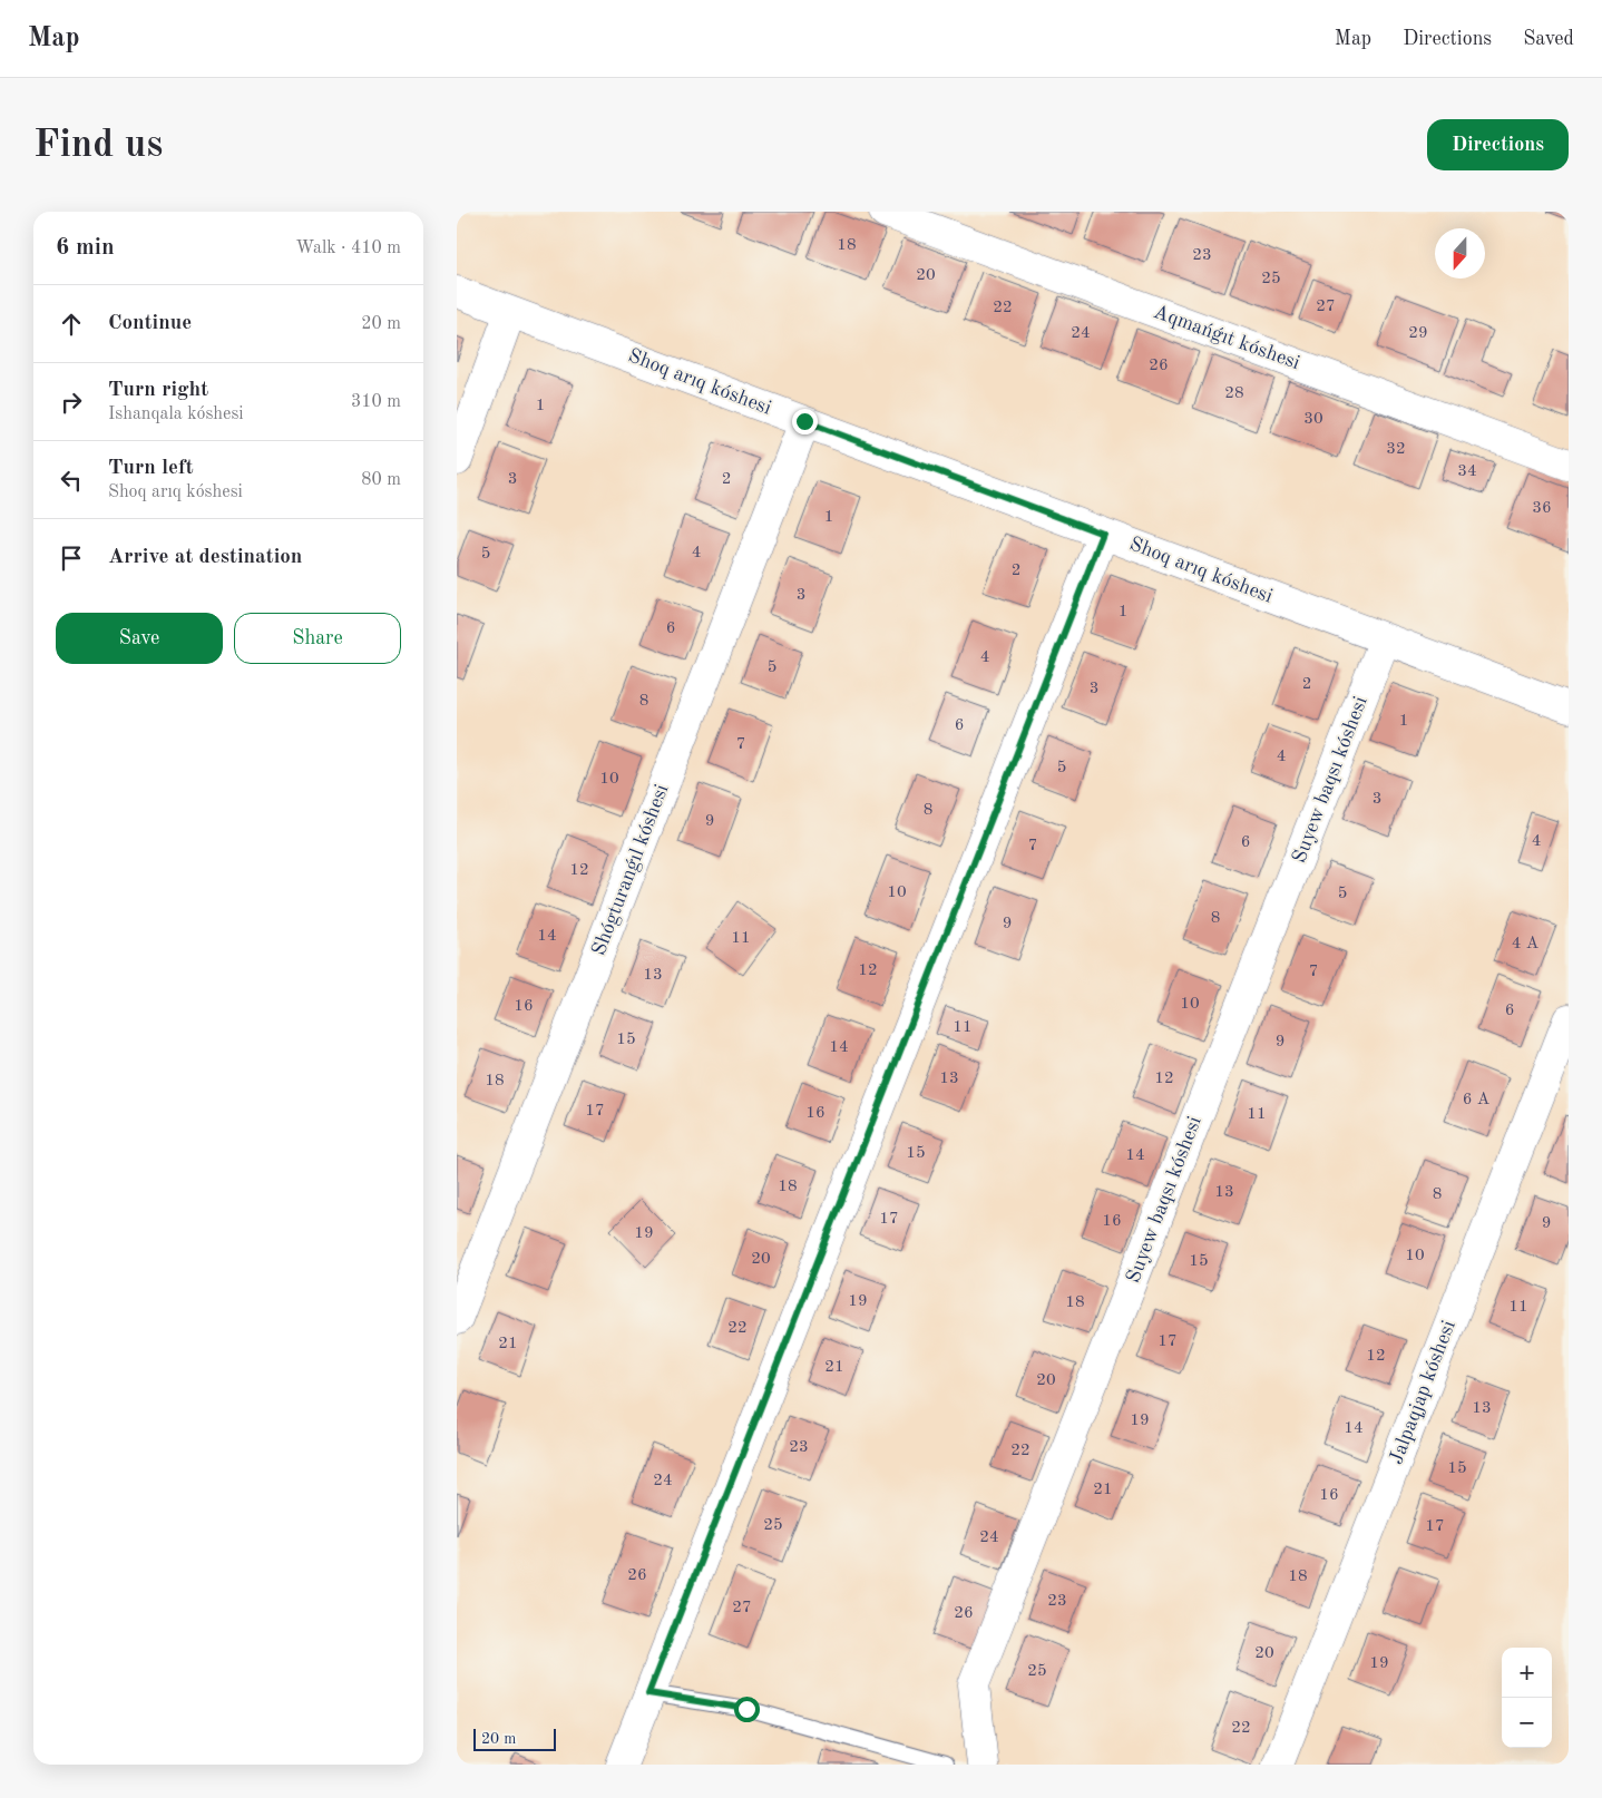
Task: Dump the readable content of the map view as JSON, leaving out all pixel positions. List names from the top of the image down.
{
  "streets": {
    "street": [
      "Aqmańǵıt kóshesi",
      "Shoq arıq kóshesi",
      "Suyew baqsı kóshesi",
      "Shógturanǵıl kóshesi",
      "Jalpaqjap kóshesi"
    ]
  },
  "crossings": [
    ["Shoq arıq kóshesi", "Suyew baqsı kóshesi"],
    ["Shoq arıq kóshesi", "Shógturanǵıl kóshesi"]
  ],
  "house_numbers": [
    "18",
    "23",
    "20",
    "25",
    "27",
    "22",
    "24",
    "29",
    "26",
    "28",
    "1",
    "30",
    "32",
    "34",
    "3",
    "2",
    "36",
    "1",
    "4",
    "5",
    "2",
    "3",
    "1",
    "6",
    "4",
    "5",
    "2",
    "3",
    "8",
    "1",
    "6",
    "7",
    "4",
    "5",
    "10",
    "3",
    "8",
    "9",
    "4",
    "6",
    "7",
    "12",
    "10",
    "5",
    "8",
    "9",
    "14",
    "11",
    "4 А",
    "12",
    "7",
    "13",
    "10",
    "16",
    "6",
    "11",
    "15",
    "9",
    "14",
    "13",
    "12",
    "18",
    "6 А",
    "17",
    "16",
    "11",
    "15",
    "14",
    "18",
    "13",
    "8",
    "17",
    "16",
    "9",
    "19",
    "10",
    "20",
    "15",
    "19",
    "18",
    "11",
    "22",
    "17",
    "21",
    "12",
    "21",
    "20",
    "13",
    "19",
    "14",
    "23",
    "22",
    "15",
    "24",
    "21",
    "16",
    "25",
    "17",
    "24",
    "26",
    "18",
    "23",
    "27",
    "26",
    "20",
    "19",
    "25",
    "22"
  ],
  "scale_bar": "20 m",
  "north": "bottom",
  "page": {
    "header": "Map",
    "nav": ["Map", "Directions", "Saved"],
    "buttons": [
      "Directions",
      ["Save", "Share"]
    ],
    "title": "Find us",
    "heading": ["6 min", "Walk · 410 m"],
    "list": [
      ["Continue", "20 m"],
      ["Turn right", "Ishanqala kóshesi", "310 m"],
      ["Turn left", "Shoq arıq kóshesi", "80 m"],
      "Arrive at destination"
    ],
    "map_buttons": ["+", "−"],
    "scale": "20 m"
  }
}
